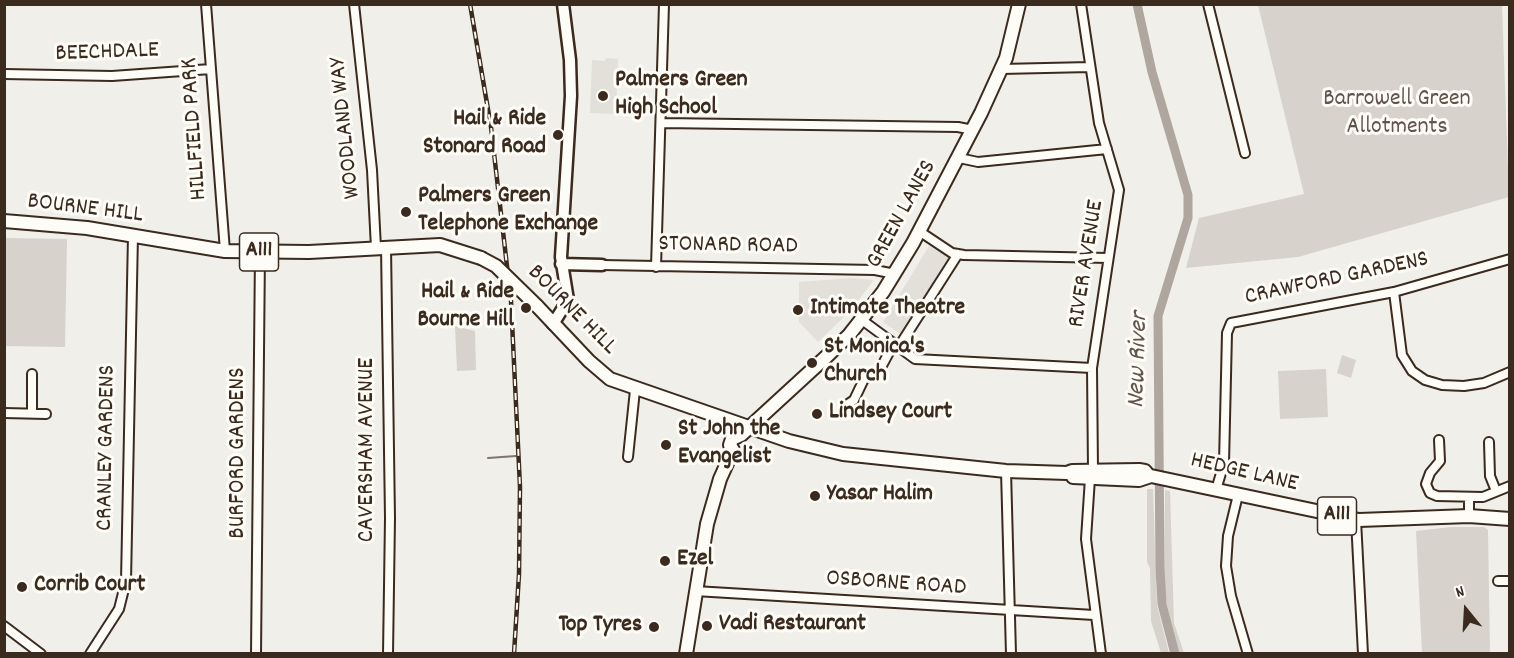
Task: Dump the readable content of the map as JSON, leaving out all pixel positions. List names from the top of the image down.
{
  "streets": {
    "main road": [
      "BOURNE HILL",
      "GREEN LANES",
      "A111",
      "HEDGE LANE"
    ],
    "street": [
      "BEECHDALE",
      "WOODLAND WAY",
      "HILLFIELD PARK",
      "STONARD ROAD",
      "RIVER AVENUE",
      "CRAWFORD GARDENS",
      "CRANLEY GARDENS",
      "CAVERSHAM AVENUE",
      "BURFORD GARDENS",
      "OSBORNE ROAD"
    ]
  },
  "crossings": [
    ["BEECHDALE", "HILLFIELD PARK"],
    ["WOODLAND WAY", "BOURNE HILL"],
    ["WOODLAND WAY", "CAVERSHAM AVENUE"],
    ["HILLFIELD PARK", "BOURNE HILL"],
    ["BOURNE HILL", "GREEN LANES"],
    ["BOURNE HILL", "CRANLEY GARDENS"],
    ["BOURNE HILL", "CAVERSHAM AVENUE"],
    ["BOURNE HILL", "BURFORD GARDENS"],
    ["BOURNE HILL", "HEDGE LANE"],
    ["GREEN LANES", "STONARD ROAD"],
    ["GREEN LANES", "HEDGE LANE"],
    ["GREEN LANES", "OSBORNE ROAD"],
    ["RIVER AVENUE", "HEDGE LANE"],
    ["RIVER AVENUE", "OSBORNE ROAD"],
    ["CRAWFORD GARDENS", "HEDGE LANE"]
  ],
  "water": ["New River"],
  "parks": ["Barrowell Green Allotments"],
  "places": [
    "Palmers Green High School",
    "Hail & Ride Stonard Road",
    "Palmers Green Telephone Exchange",
    "Hail & Ride Bourne Hill",
    "Intimate Theatre",
    "St Monica's Church",
    "Lindsey Court",
    "St John the Evangelist",
    "Yasar Halim",
    "Ezel",
    "Corrib Court",
    "Vadi Restaurant",
    "Top Tyres"
  ],
  "north": "top"
}
